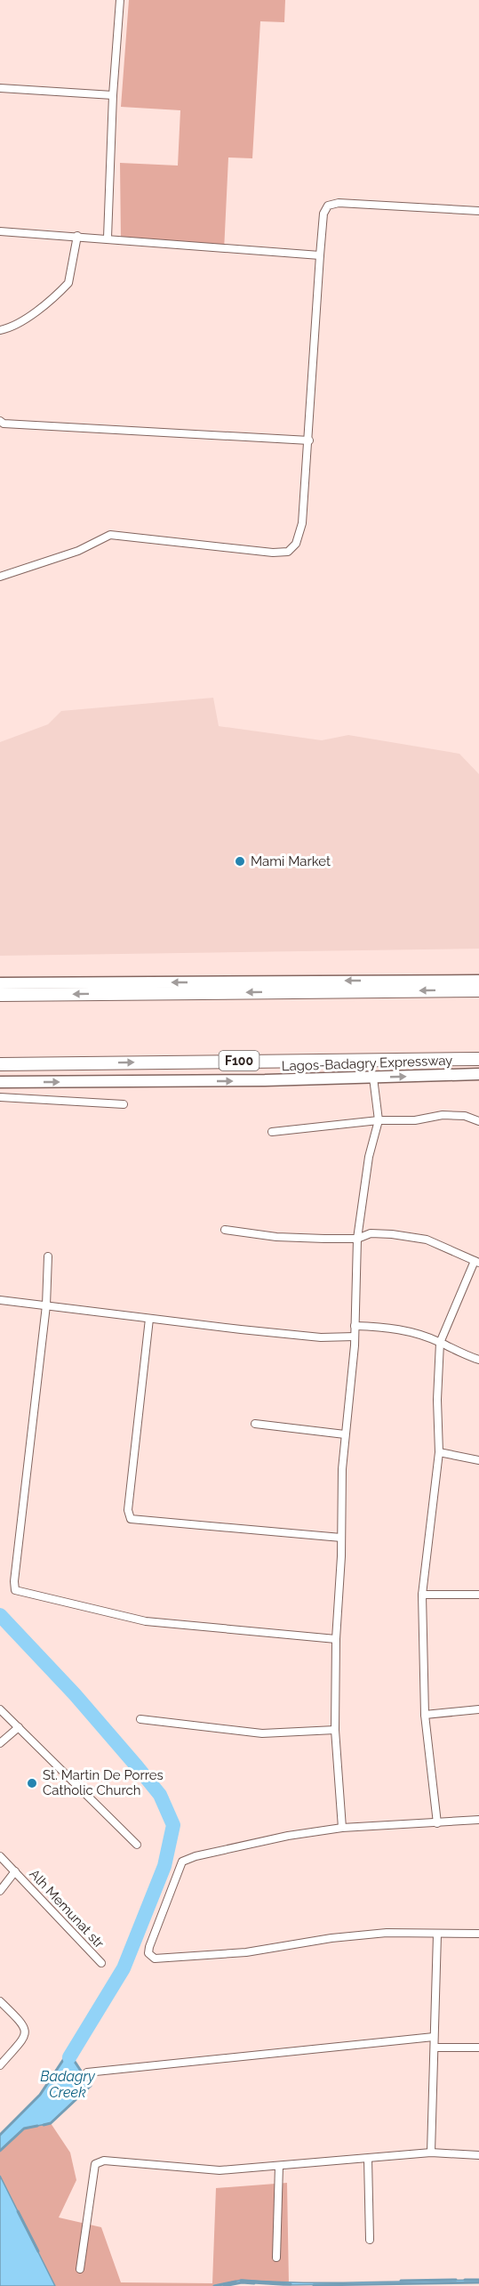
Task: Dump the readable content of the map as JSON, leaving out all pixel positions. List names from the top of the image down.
{
  "streets": {
    "highway": ["F100", "Lagos-Badagry Expressway"],
    "street": ["Alh Memunat str"]
  },
  "water": ["Badagry Creek"],
  "places": ["Mami Market", "St. Martin De Porres Catholic Church"]
}
